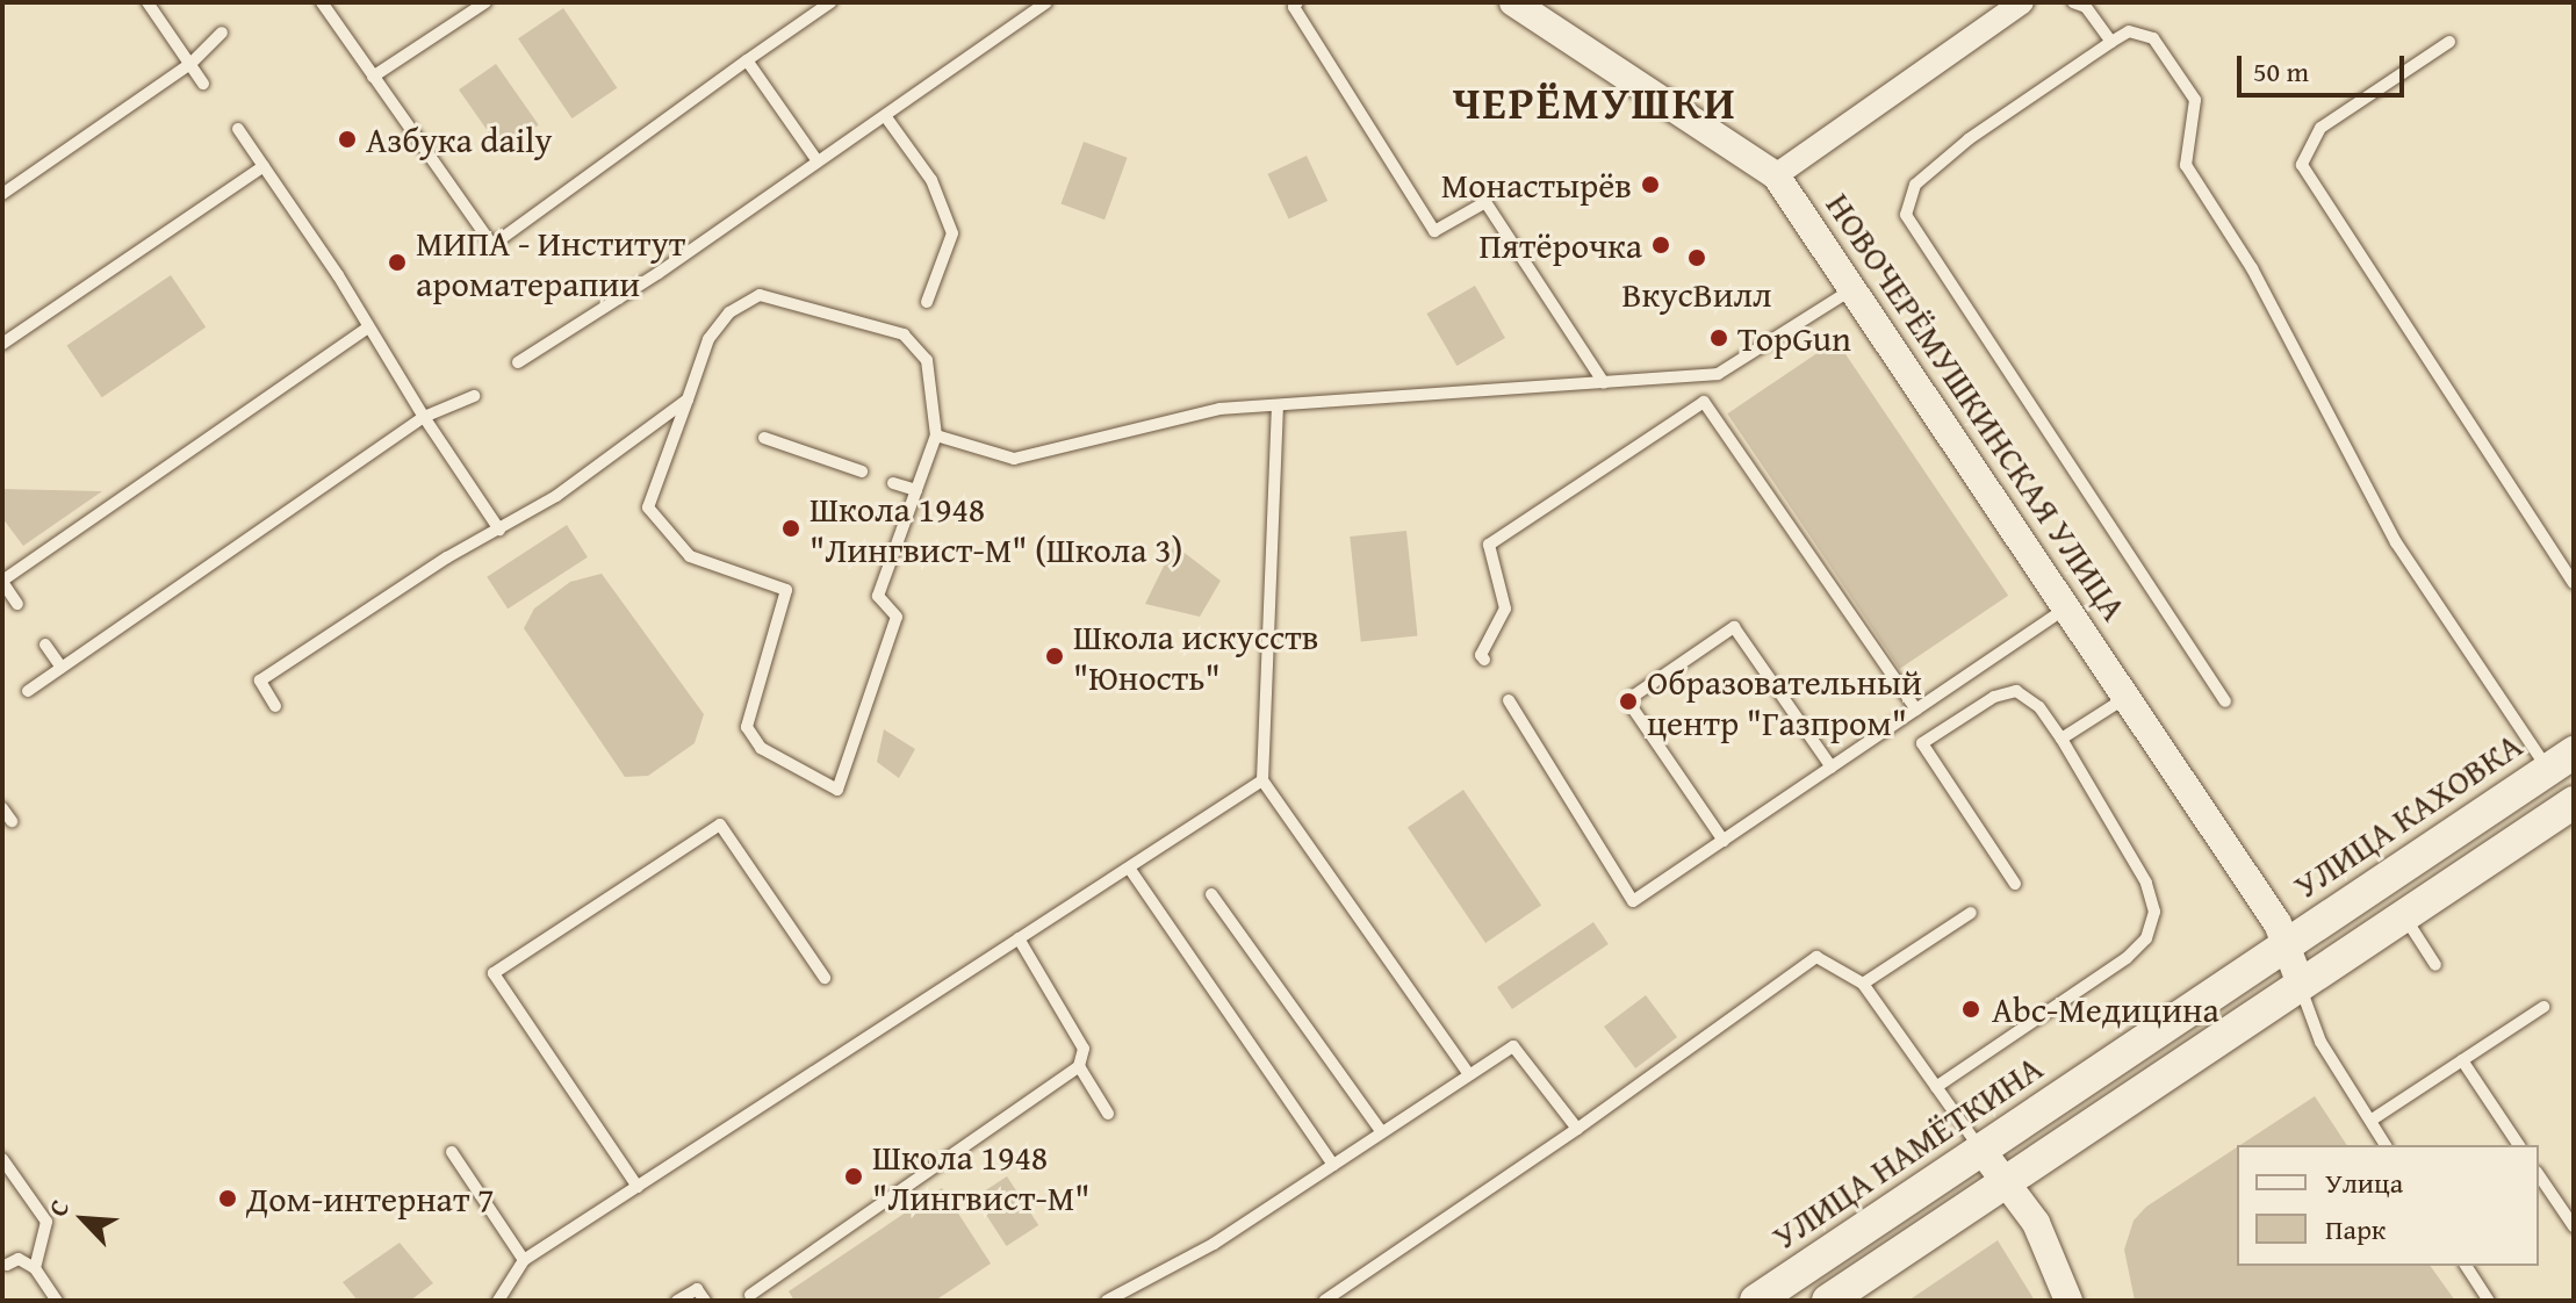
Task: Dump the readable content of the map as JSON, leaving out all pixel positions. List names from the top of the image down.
{
  "streets": {
    "main road": ["УЛИЦА КАХОВКА", "УЛИЦА НАМЁТКИНА"],
    "street": ["НОВОЧЕРЁМУШКИНСКАЯ УЛИЦА"]
  },
  "crossings": [
    ["НОВОЧЕРЁМУШКИНСКАЯ УЛИЦА", "УЛИЦА КАХОВКА"],
    ["НОВОЧЕРЁМУШКИНСКАЯ УЛИЦА", "УЛИЦА НАМЁТКИНА"],
    ["УЛИЦА КАХОВКА", "УЛИЦА НАМЁТКИНА"]
  ],
  "districts": ["ЧЕРЁМУШКИ"],
  "places": [
    "Азбука daily",
    "Монастырёв",
    "Пятёрочка",
    "ВкусВилл",
    "МИПА - Институт ароматерапии",
    "TopGun",
    "Школа 1948 \"Лингвист-М\" (Школа 3)",
    "Школа искусств \"Юность\"",
    "Образовательный центр \"Газпром\"",
    "Abc-Медицина",
    "Школа 1948 \"Лингвист-М\"",
    "Дом-интернат 7"
  ],
  "legend": ["Улица", "Парк"],
  "scale_bar": "50 m",
  "north": "top left"
}
